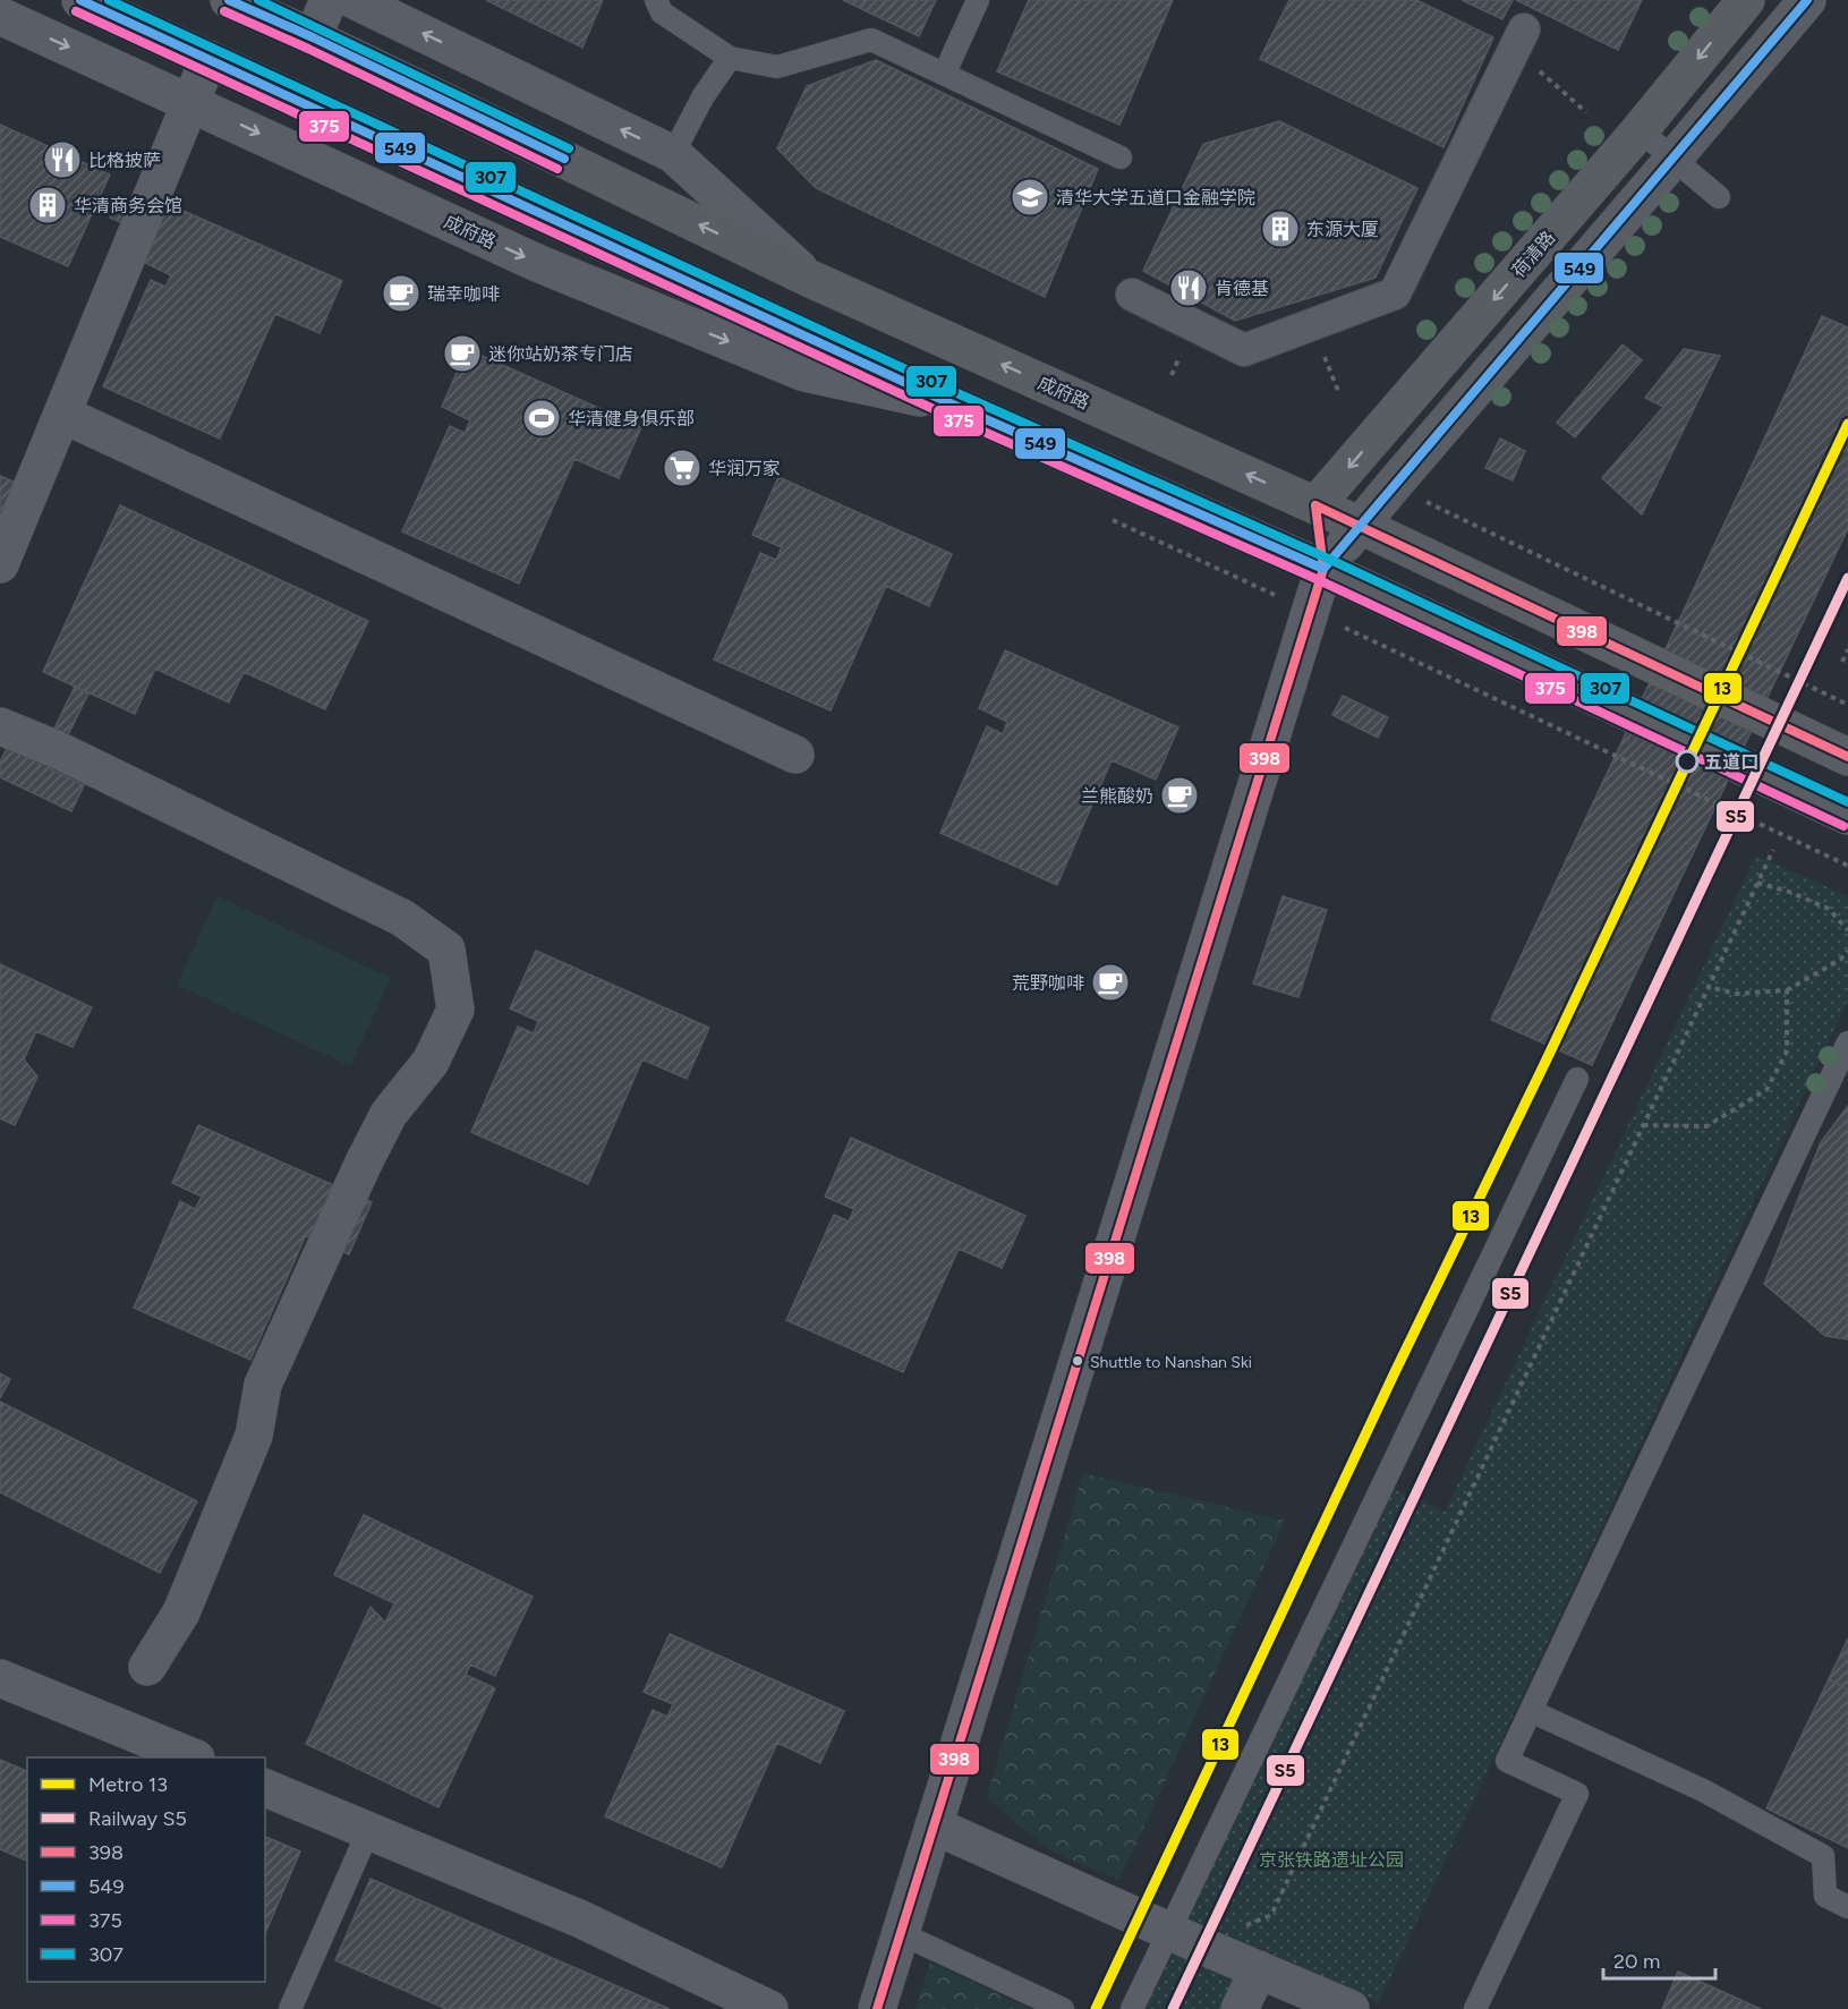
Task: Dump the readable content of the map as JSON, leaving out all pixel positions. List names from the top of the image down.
{
  "streets": {
    "main road": ["成府路", "荷清路"]
  },
  "crossings": [
    ["成府路", "荷清路"]
  ],
  "parks": ["京张铁路遗址公园"],
  "places": {
    "restaurant": ["比格披萨", "肯德基"],
    "school or university": ["清华大学五道口金融学院"],
    "building": ["华清商务会馆", "东源大厦"],
    "cafe": [
      "瑞幸咖啡",
      "迷你站奶茶专门店",
      "兰熊酸奶",
      "荒野咖啡"
    ],
    "sports": ["华清健身俱乐部"],
    "supermarket": ["华润万家"],
    "other": ["五道口", "Shuttle to Nanshan Ski"]
  },
  "lines": [
    "transit line 549",
    "transit line 307",
    "transit line 375",
    "metro line 13",
    "transit line 398",
    "rail line S5"
  ],
  "legend": [
    "Metro 13",
    "Railway S5",
    "398",
    "549",
    "375",
    "307"
  ],
  "scale_bar": "20 m"
}
